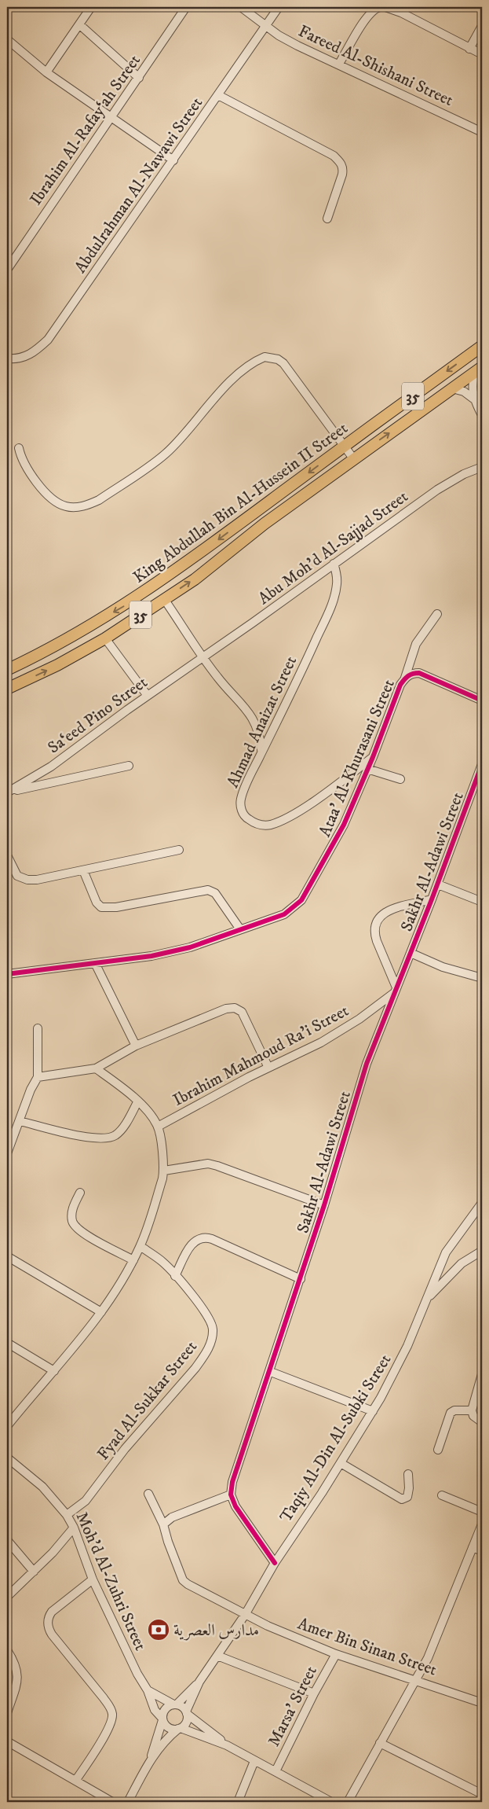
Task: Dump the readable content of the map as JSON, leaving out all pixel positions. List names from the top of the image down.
{
  "streets": {
    "highway": ["35", "King Abdullah Bin Al-Hussein II Street"],
    "street": [
      "Fareed Al-Shishani Street",
      "Ibrahim Al-Rafay‘ah Street",
      "Abdulrahman Al-Nawawi Street",
      "Abu Moh'd Al-Sajjad Street",
      "Sa‘eed Pino Street",
      "Ahmad Anaizat Street",
      "Ataa' Al-Khurasani Street",
      "Sakhr Al-Adawi Street",
      "Ibrahim Mahmoud Ra'i Street",
      "Fyad Al-Sukkar Street",
      "Taqiy Al-Din Al-Subki Street",
      "Moh'd Al-Zuhri Street",
      "Amer Bin Sinan Street",
      "Marsa' Street"
    ]
  },
  "crossings": [
    ["Fareed Al-Shishani Street", "Abdulrahman Al-Nawawi Street"],
    ["Abu Moh'd Al-Sajjad Street", "Sa‘eed Pino Street"],
    ["Abu Moh'd Al-Sajjad Street", "Ahmad Anaizat Street"],
    ["Ahmad Anaizat Street", "Ataa' Al-Khurasani Street"],
    ["Sakhr Al-Adawi Street", "Ibrahim Mahmoud Ra'i Street"],
    ["Fyad Al-Sukkar Street", "Moh'd Al-Zuhri Street"],
    ["Taqiy Al-Din Al-Subki Street", "Moh'd Al-Zuhri Street"],
    ["Taqiy Al-Din Al-Subki Street", "Amer Bin Sinan Street"],
    ["Amer Bin Sinan Street", "Marsa' Street"]
  ],
  "places": {
    "bank": ["مدارس العصرية"]
  }
}
